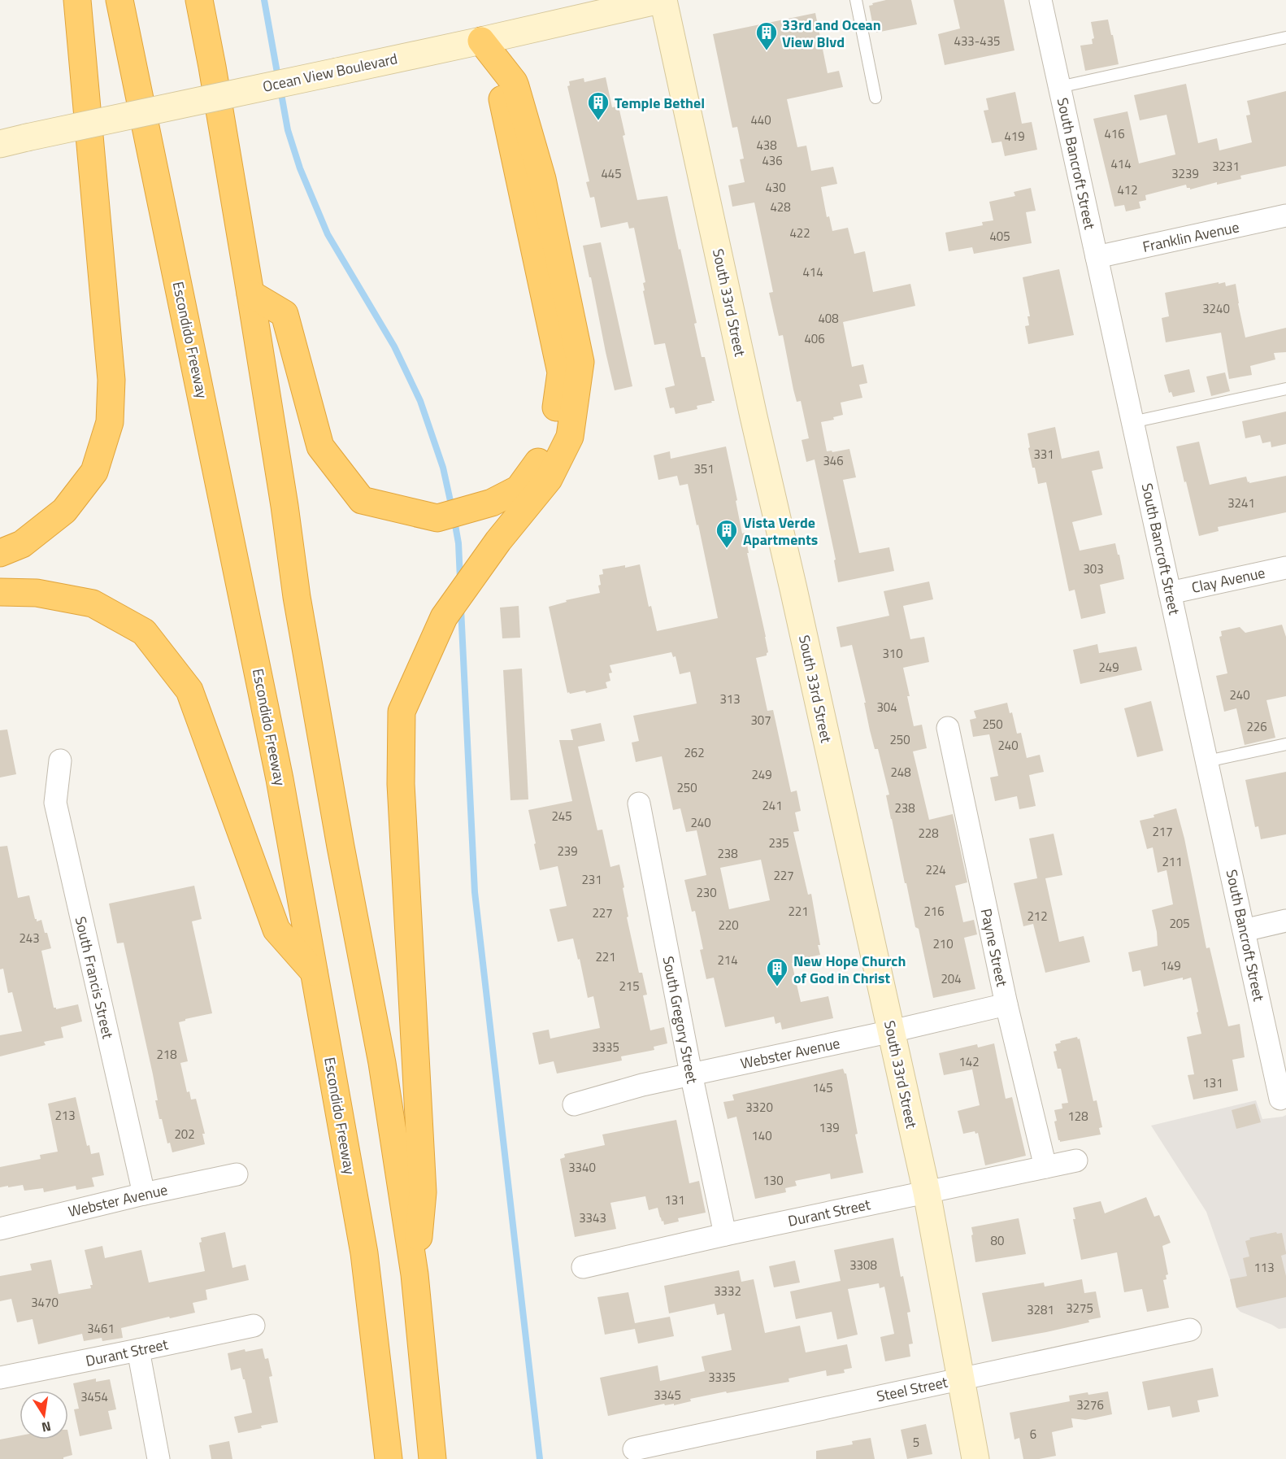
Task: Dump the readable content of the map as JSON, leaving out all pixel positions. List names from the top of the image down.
{
  "streets": {
    "highway": ["Escondido Freeway"],
    "street": [
      "Ocean View Boulevard",
      "South Bancroft Street",
      "Franklin Avenue",
      "South 33rd Street",
      "Clay Avenue",
      "Payne Street",
      "South Francis Street",
      "South Gregory Street",
      "Webster Avenue",
      "Durant Street",
      "Steel Street"
    ]
  },
  "crossings": [
    ["Ocean View Boulevard", "South 33rd Street"],
    ["South Bancroft Street", "Franklin Avenue"],
    ["South Bancroft Street", "Clay Avenue"],
    ["South 33rd Street", "Webster Avenue"],
    ["South 33rd Street", "Durant Street"],
    ["South 33rd Street", "Steel Street"],
    ["Payne Street", "Webster Avenue"],
    ["Payne Street", "Durant Street"],
    ["South Francis Street", "Webster Avenue"],
    ["South Gregory Street", "Webster Avenue"],
    ["South Gregory Street", "Durant Street"]
  ],
  "places": {
    "building": [
      "33rd and Ocean View Blvd",
      "Temple Bethel",
      "Vista Verde Apartments",
      "New Hope Church of God in Christ"
    ]
  },
  "house_numbers": [
    "433-435",
    "440",
    "416",
    "419",
    "438",
    "436",
    "414",
    "3231",
    "445",
    "3239",
    "430",
    "412",
    "428",
    "422",
    "405",
    "414",
    "3240",
    "408",
    "406",
    "331",
    "346",
    "351",
    "3241",
    "303",
    "310",
    "249",
    "240",
    "313",
    "304",
    "307",
    "250",
    "226",
    "250",
    "240",
    "262",
    "248",
    "249",
    "250",
    "241",
    "238",
    "245",
    "240",
    "217",
    "228",
    "235",
    "239",
    "238",
    "211",
    "224",
    "227",
    "231",
    "230",
    "221",
    "216",
    "227",
    "212",
    "205",
    "220",
    "243",
    "210",
    "221",
    "214",
    "149",
    "204",
    "215",
    "3335",
    "218",
    "142",
    "131",
    "145",
    "3320",
    "213",
    "128",
    "139",
    "202",
    "140",
    "3340",
    "130",
    "131",
    "3343",
    "80",
    "3308",
    "113",
    "3332",
    "3470",
    "3275",
    "3281",
    "3461",
    "3335",
    "3345",
    "3454",
    "3276",
    "6",
    "5"
  ],
  "north": "bottom"
}
